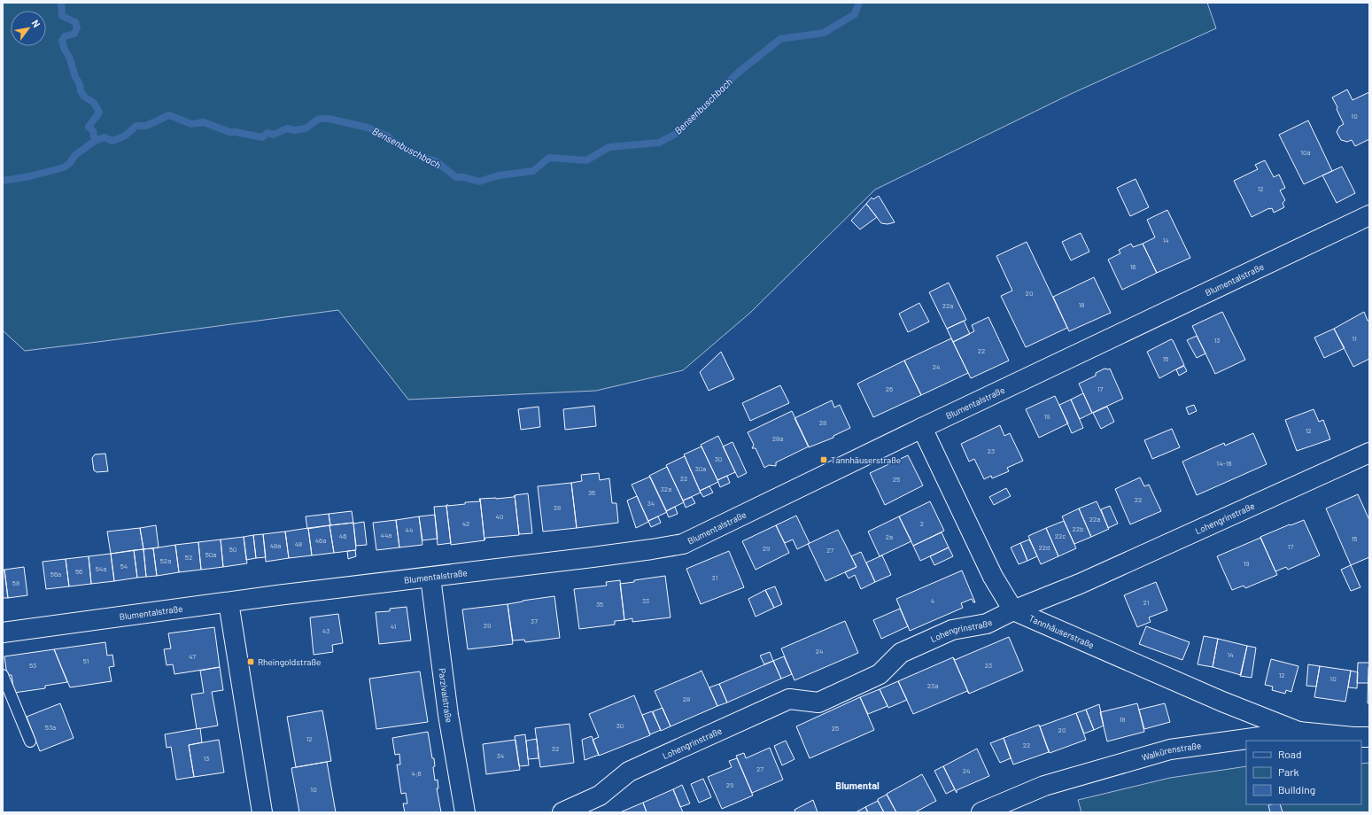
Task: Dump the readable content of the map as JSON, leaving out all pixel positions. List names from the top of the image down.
{
  "streets": {
    "street": [
      "Blumentalstraße",
      "Lohengrinstraße",
      "Tannhäuserstraße",
      "Parzivalstraße",
      "Walkürenstraße"
    ]
  },
  "crossings": [
    ["Blumentalstraße", "Parzivalstraße"],
    ["Lohengrinstraße", "Tannhäuserstraße"],
    ["Tannhäuserstraße", "Walkürenstraße"]
  ],
  "districts": ["Blumental"],
  "water": ["Bensenbuschbach"],
  "places": {
    "transit": ["Tannhäuserstraße", "Rheingoldstraße"]
  },
  "house_numbers": [
    "10",
    "10a",
    "12",
    "14",
    "16",
    "20",
    "18",
    "22a",
    "11",
    "13",
    "22",
    "15",
    "24",
    "26",
    "17",
    "19",
    "28",
    "12",
    "28a",
    "23",
    "30",
    "14-16",
    "30a",
    "32",
    "25",
    "32a",
    "36",
    "22",
    "34",
    "38",
    "40",
    "22a",
    "42",
    "2",
    "22b",
    "44",
    "44a",
    "46",
    "22c",
    "2a",
    "15",
    "46a",
    "48",
    "48a",
    "17",
    "22d",
    "29",
    "50",
    "27",
    "50a",
    "52",
    "52a",
    "19",
    "54",
    "54a",
    "56",
    "56a",
    "31",
    "58",
    "33",
    "4",
    "21",
    "35",
    "37",
    "39",
    "41",
    "43",
    "24",
    "14",
    "47",
    "51",
    "53",
    "23",
    "12",
    "10",
    "23a",
    "28",
    "18",
    "30",
    "53a",
    "25",
    "20",
    "12",
    "22",
    "32",
    "34",
    "13",
    "27",
    "24",
    "4;6",
    "29",
    "10"
  ],
  "legend": ["Road", "Park", "Building"],
  "north": "top right"
}
